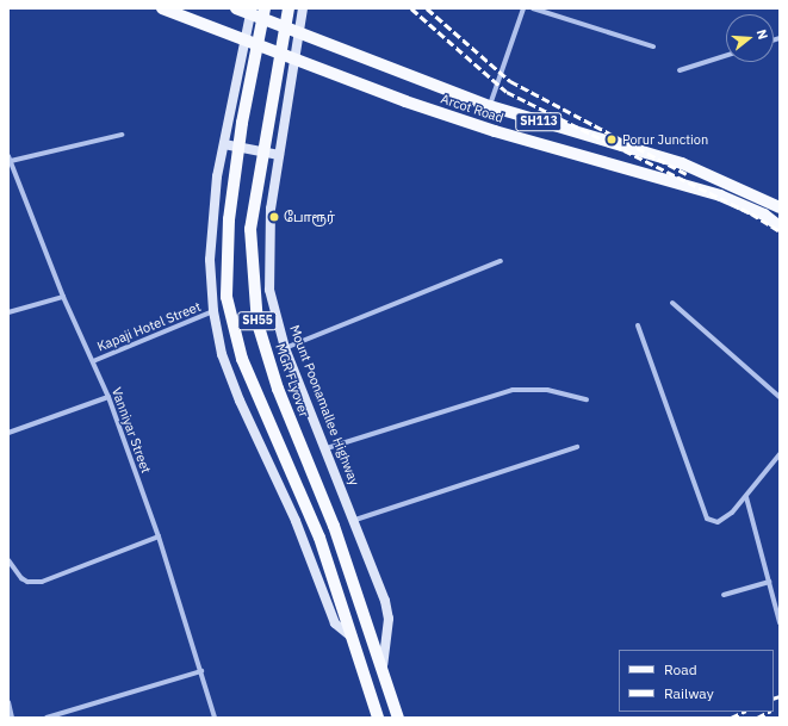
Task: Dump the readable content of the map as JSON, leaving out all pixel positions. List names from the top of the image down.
{
  "streets": {
    "main road": [
      "Arcot Road",
      "SH113",
      "SH55",
      "MGR FLyover"
    ],
    "street": ["Kapaji Hotel Street", "Mount Poonamallee Highway", "Vanniyar Street"]
  },
  "crossings": [
    ["Arcot Road", "SH113"],
    ["Arcot Road", "Mount Poonamallee Highway"],
    ["SH113", "Mount Poonamallee Highway"],
    ["SH55", "MGR FLyover"],
    ["SH55", "Mount Poonamallee Highway"],
    ["Kapaji Hotel Street", "Vanniyar Street"],
    ["MGR FLyover", "Mount Poonamallee Highway"]
  ],
  "places": ["Porur Junction", "போரூர்"],
  "legend": ["Road", "Railway"],
  "north": "right"
}
